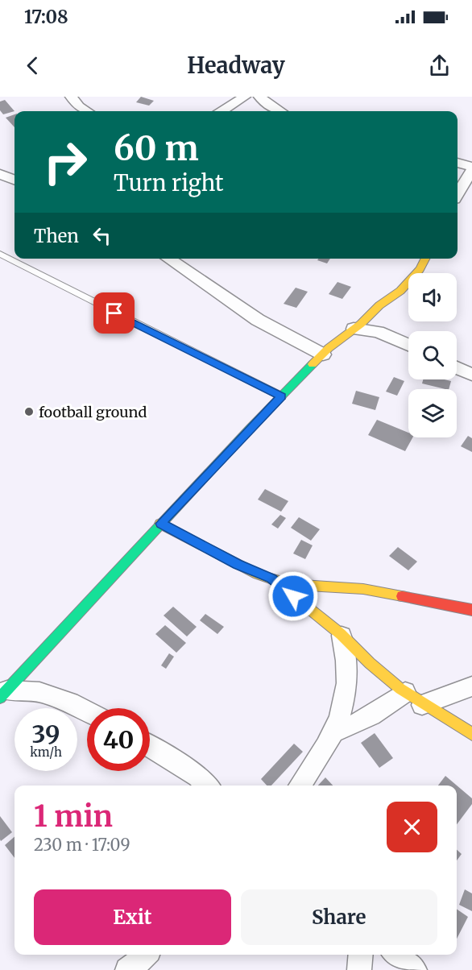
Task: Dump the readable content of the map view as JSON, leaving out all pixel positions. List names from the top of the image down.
{
  "places": ["football ground"],
  "page": {
    "status": "17:08",
    "header": "Headway",
    "turn": ["60 m", "Turn right"],
    "then": "Then",
    "speed": "39 km/h",
    "limit": "40",
    "heading": ["1 min", "230 m · 17:09"],
    "buttons": ["Exit", "Share"]
  }
}
